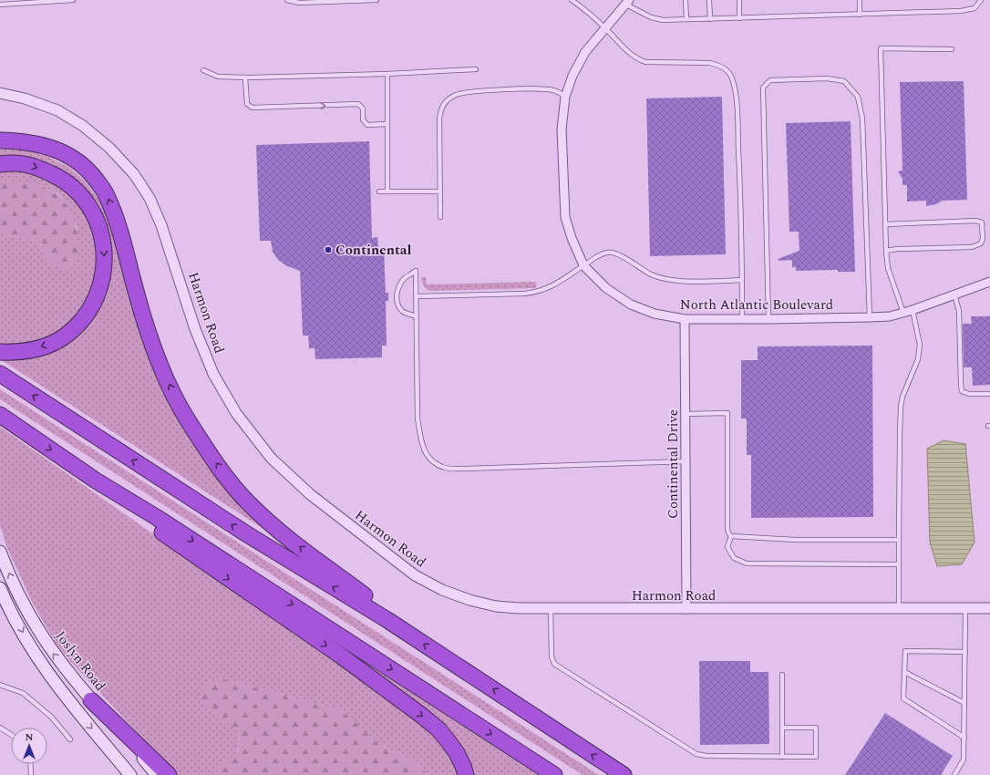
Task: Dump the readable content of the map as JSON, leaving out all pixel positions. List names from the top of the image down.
{
  "streets": {
    "main road": ["Joslyn Road"],
    "street": ["North Atlantic Boulevard", "Harmon Road", "Continental Drive"]
  },
  "crossings": [
    ["North Atlantic Boulevard", "Continental Drive"],
    ["Harmon Road", "Continental Drive"]
  ],
  "places": ["Continental"],
  "north": "top"
}
